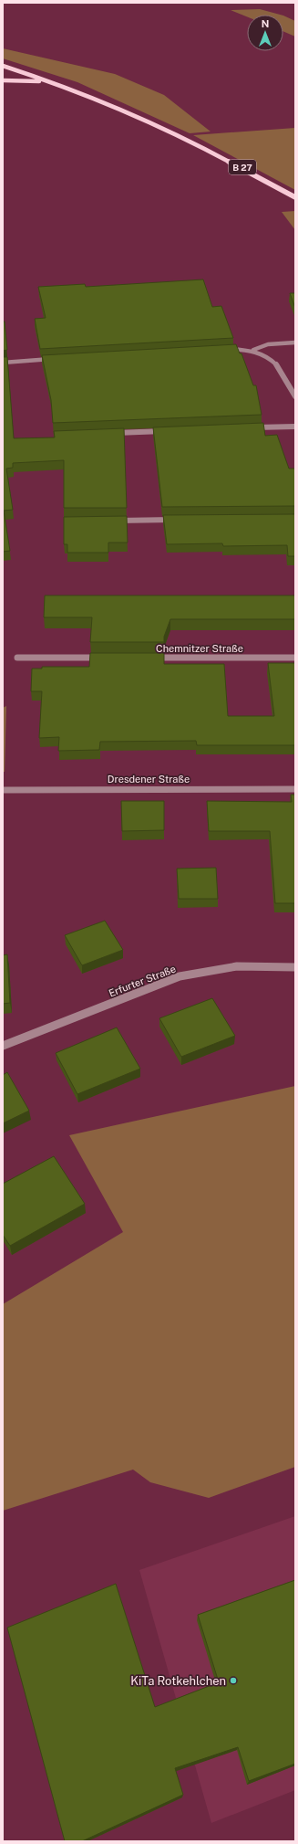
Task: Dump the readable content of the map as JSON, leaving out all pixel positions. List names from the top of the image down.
{
  "streets": {
    "main road": ["B 27"],
    "street": ["Chemnitzer Straße", "Dresdener Straße", "Erfurter Straße"]
  },
  "places": ["KiTa Rotkehlchen"],
  "north": "top"
}
